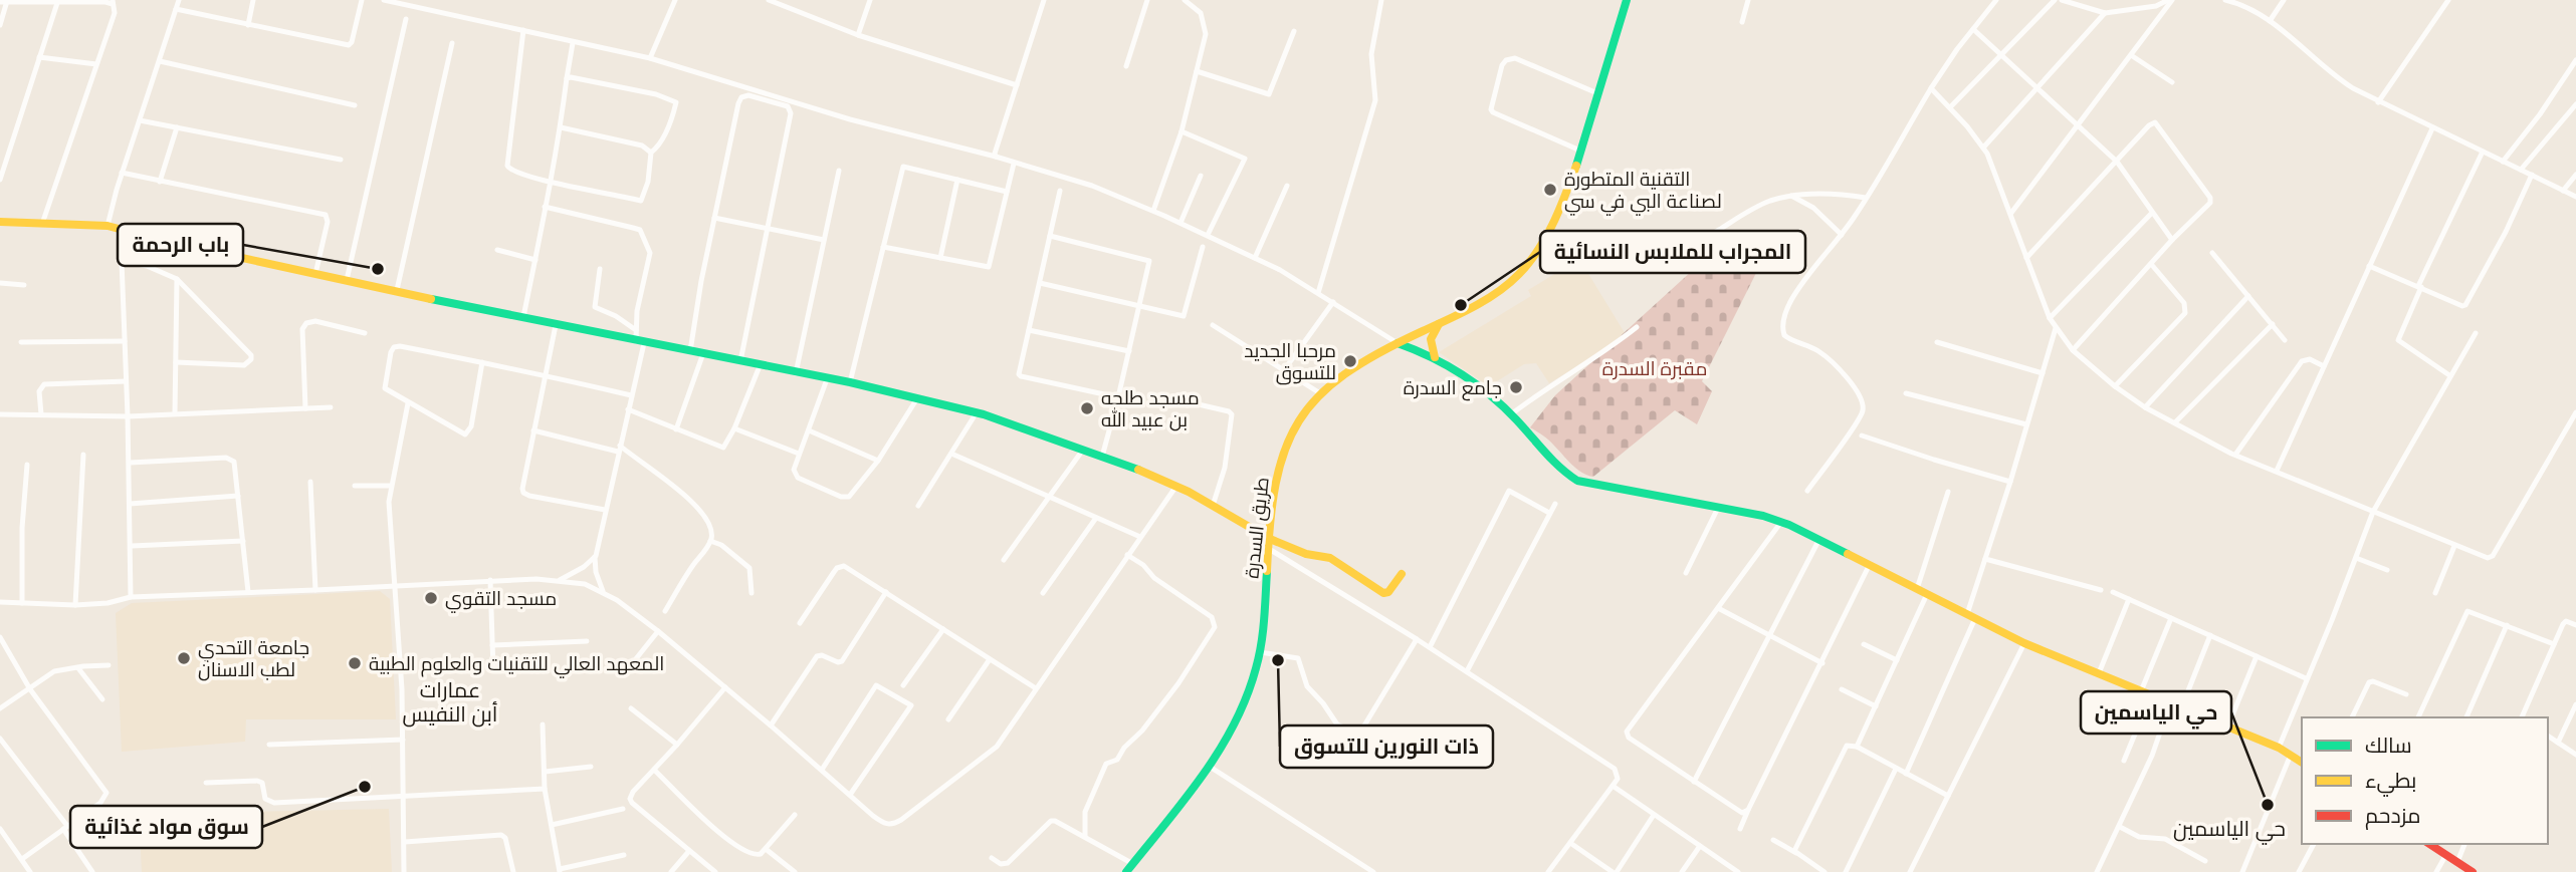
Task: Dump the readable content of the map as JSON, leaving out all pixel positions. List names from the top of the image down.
{
  "streets": {
    "street": ["طريق السدرة"]
  },
  "districts": ["عمارات أبن النفيس", "حي الياسمين"],
  "parks": ["مقبرة السدرة"],
  "places": [
    "التقنية المتطورة لصناعة البي في سي",
    "باب الرحمة",
    "المجراب للملابس النسائية",
    "مرحبا الجديد للتسوق",
    "جامع السدرة",
    "مسجد طلحه بن عبيد الله",
    "مسجد التقوي",
    "جامعة التحدي لطب الاسنان",
    "ذات النورين للتسوق",
    "المعهد العالي للتقنيات والعلوم الطبية",
    "سوق مواد غذائية",
    "حي الياسمين"
  ],
  "legend": ["سالك", "بطيء", "مزدحم"]
}
